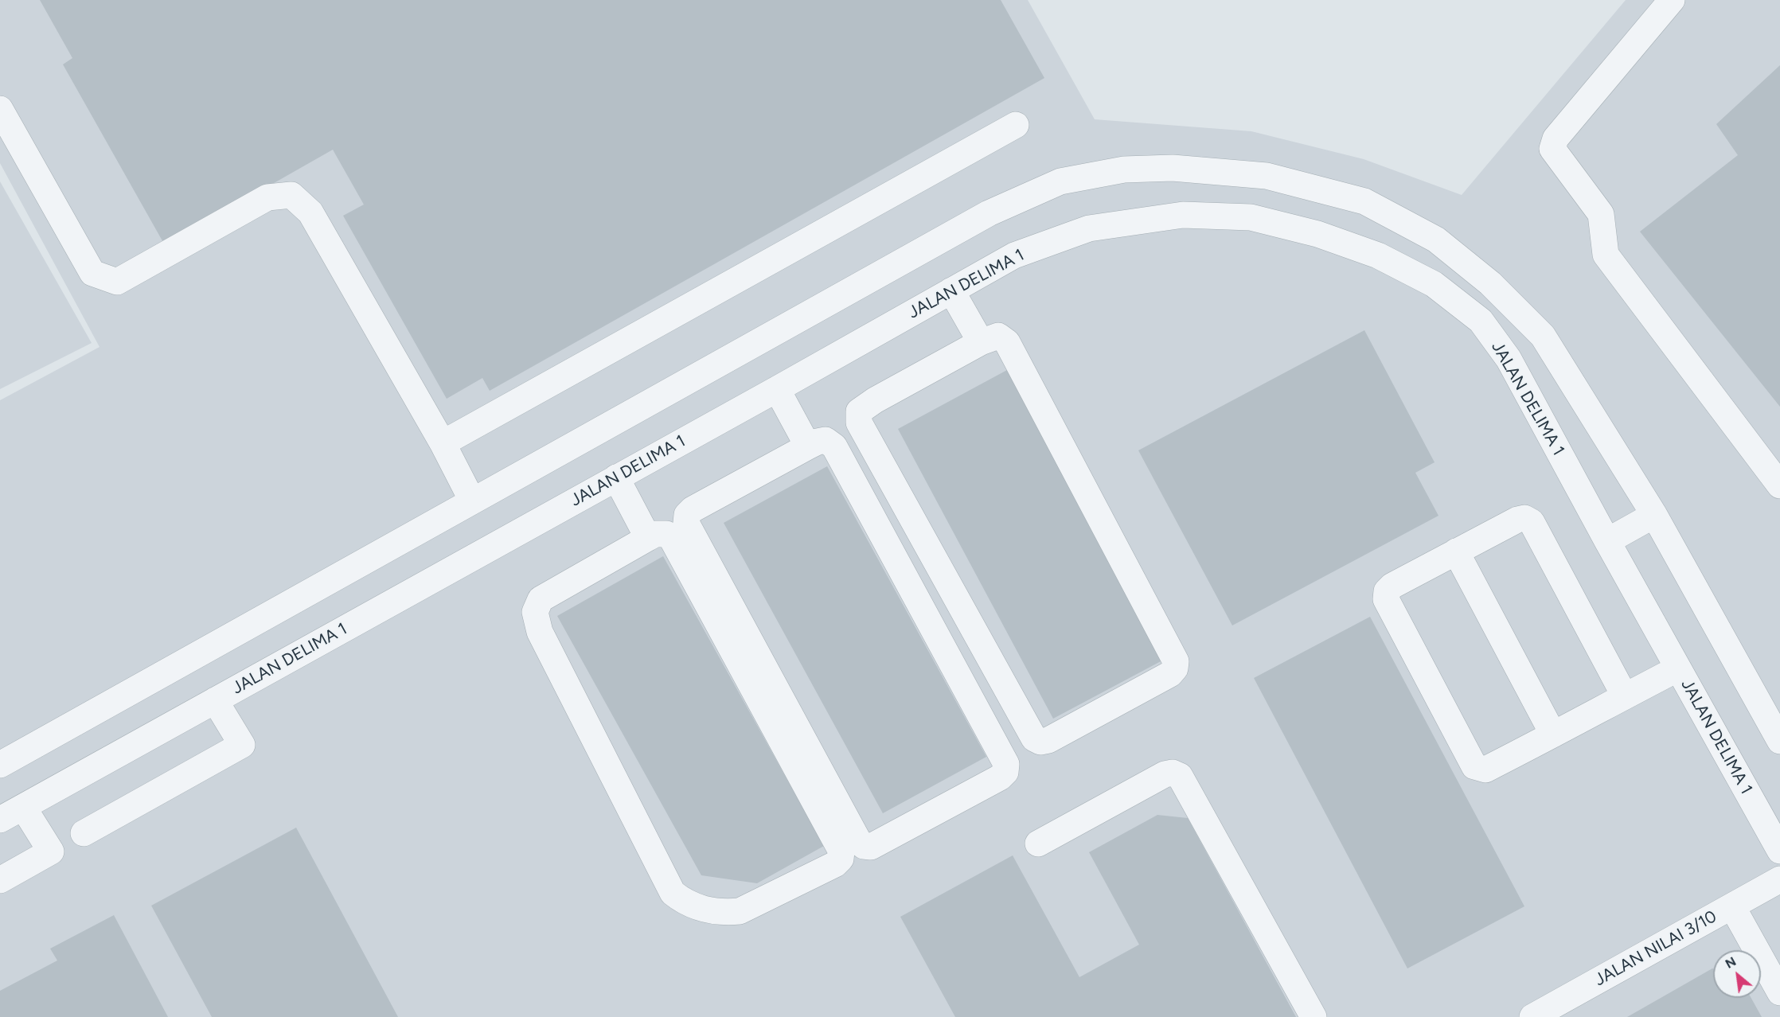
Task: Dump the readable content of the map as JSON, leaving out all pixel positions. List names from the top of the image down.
{
  "streets": {
    "street": ["JALAN DELIMA 1", "JALAN NILAI 3/10"]
  },
  "north": "top left"
}
